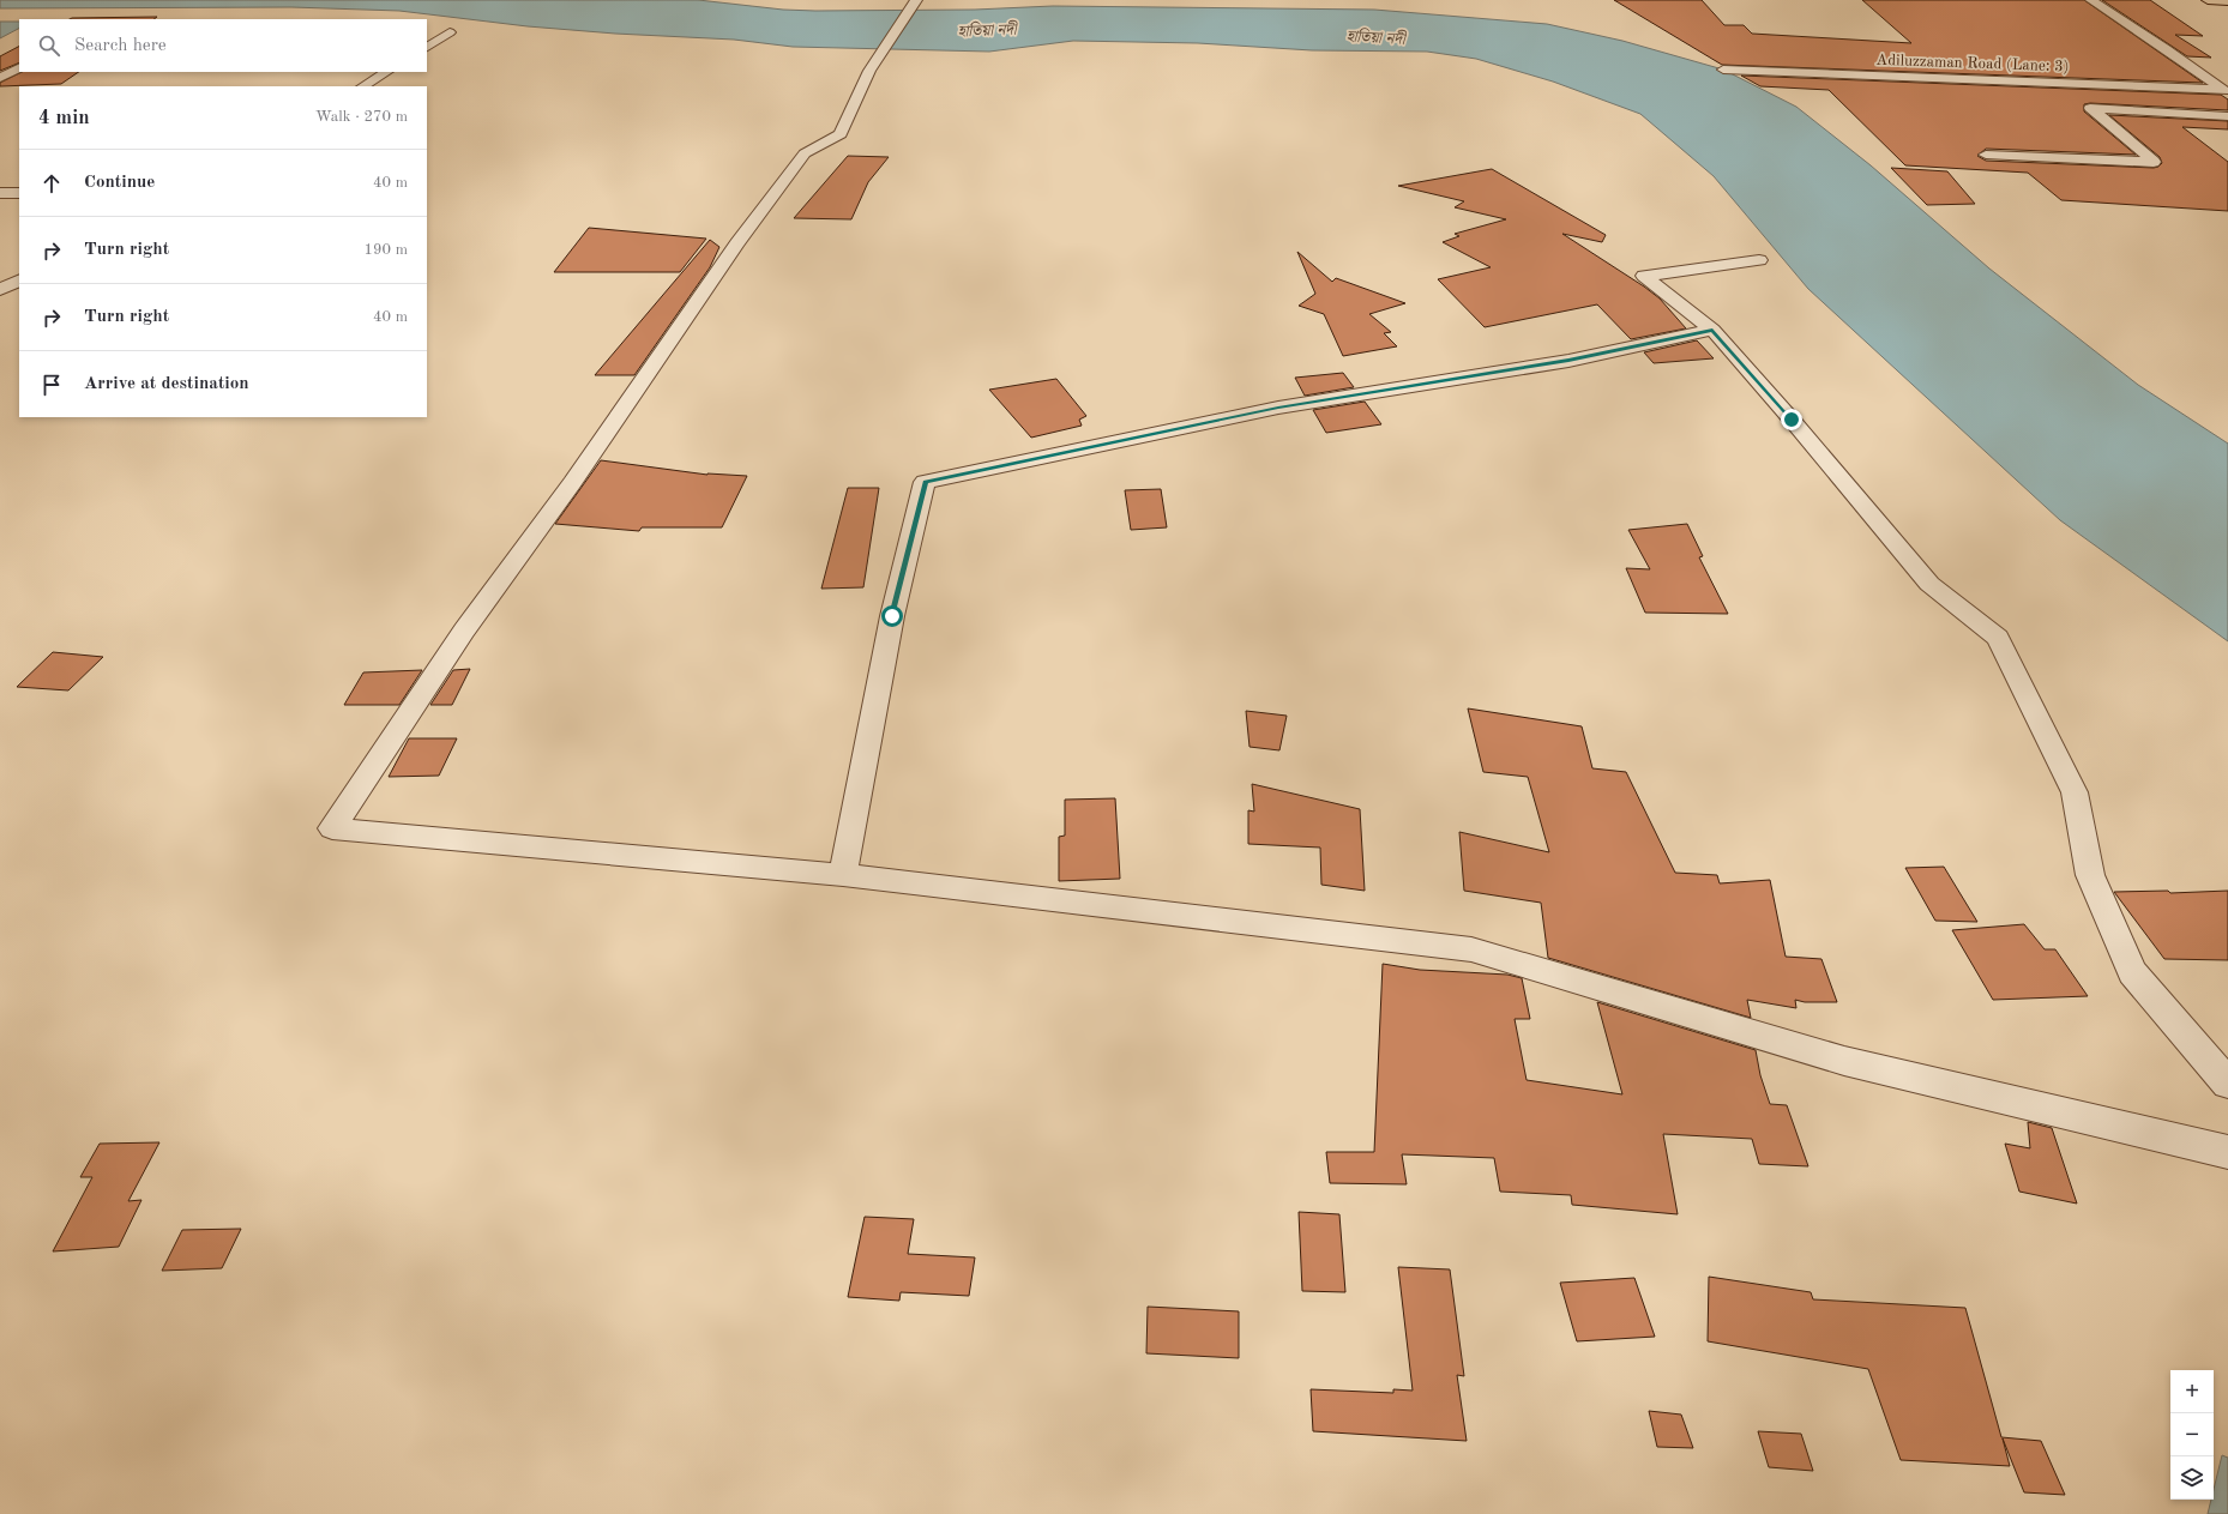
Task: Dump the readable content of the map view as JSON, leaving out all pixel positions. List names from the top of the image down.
{
  "streets": {
    "street": ["Adiluzzaman Road (Lane: 3)"]
  },
  "water": ["হাতিয়া নদী"],
  "page": {
    "search": "Search here",
    "heading": ["4 min", "Walk · 270 m"],
    "list": [
      ["Continue", "40 m"],
      ["Turn right", "190 m"],
      ["Turn right", "40 m"],
      "Arrive at destination"
    ],
    "map_buttons": ["+", "−"]
  }
}
